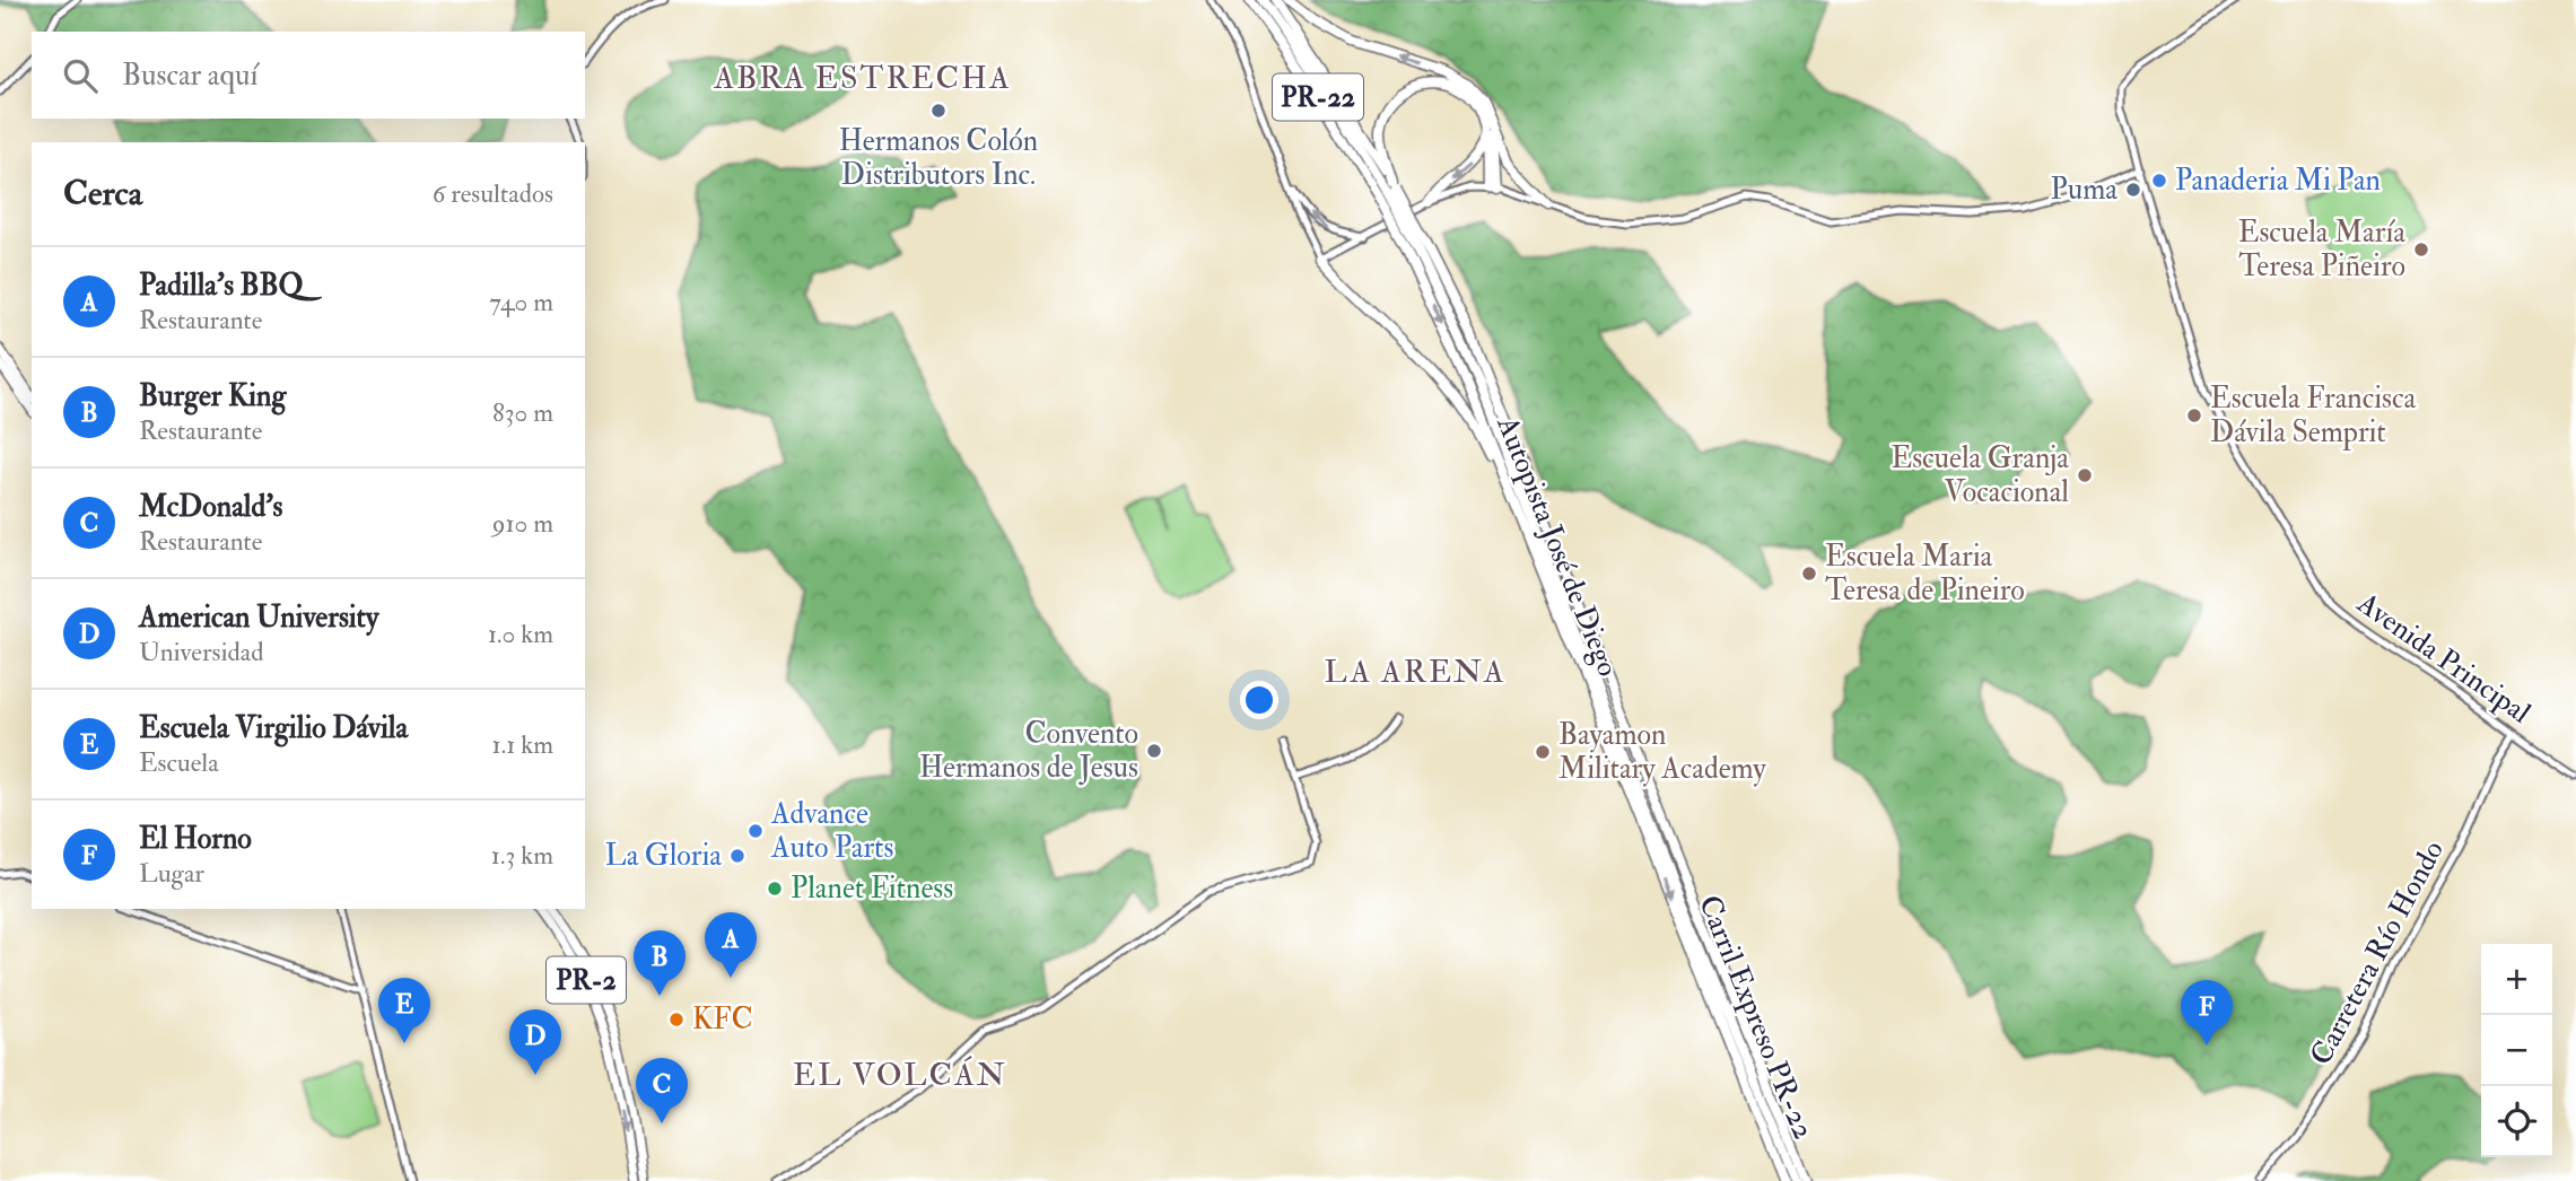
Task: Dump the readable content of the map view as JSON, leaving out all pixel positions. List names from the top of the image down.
{
  "streets": {
    "highway": ["PR-22", "Autopista José de Diego", "Carril Expreso PR-22"],
    "main road": ["PR-2"],
    "street": ["Avenida Principal", "Carretera Río Hondo"]
  },
  "crossings": [
    ["Autopista José de Diego", "Carril Expreso PR-22"],
    ["Avenida Principal", "Carretera Río Hondo"]
  ],
  "districts": ["ABRA ESTRECHA", "LA ARENA", "EL VOLCÁN"],
  "places": [
    "Hermanos Colón Distributors Inc.",
    "Panaderia Mi Pan",
    "Puma",
    "Escuela María Teresa Piñeiro",
    "Escuela Francisca Dávila Semprit",
    "Escuela Granja Vocacional",
    "Escuela Maria Teresa de Pineiro",
    "Convento Hermanos de Jesus",
    "Bayamon Military Academy",
    "Advance Auto Parts",
    "La Gloria",
    "Planet Fitness",
    "KFC"
  ],
  "page": {
    "search": "Buscar aquí",
    "heading": ["Cerca", "6 resultados"],
    "list": [
      {
        "mark": "A",
        "name": "Padilla's BBQ",
        "note": "Restaurante",
        "value": "740 m"
      },
      {
        "mark": "B",
        "name": "Burger King",
        "note": "Restaurante",
        "value": "830 m"
      },
      {
        "mark": "C",
        "name": "McDonald's",
        "note": "Restaurante",
        "value": "910 m"
      },
      {
        "mark": "D",
        "name": "American University",
        "note": "Universidad",
        "value": "1.0 km"
      },
      {
        "mark": "E",
        "name": "Escuela Virgilio Dávila",
        "note": "Escuela",
        "value": "1.1 km"
      },
      {
        "mark": "F",
        "name": "El Horno",
        "note": "Lugar",
        "value": "1.3 km"
      }
    ],
    "pins": [
      "A",
      "B",
      "E",
      "F",
      "D",
      "C"
    ],
    "map_buttons": ["+", "−"]
  }
}
